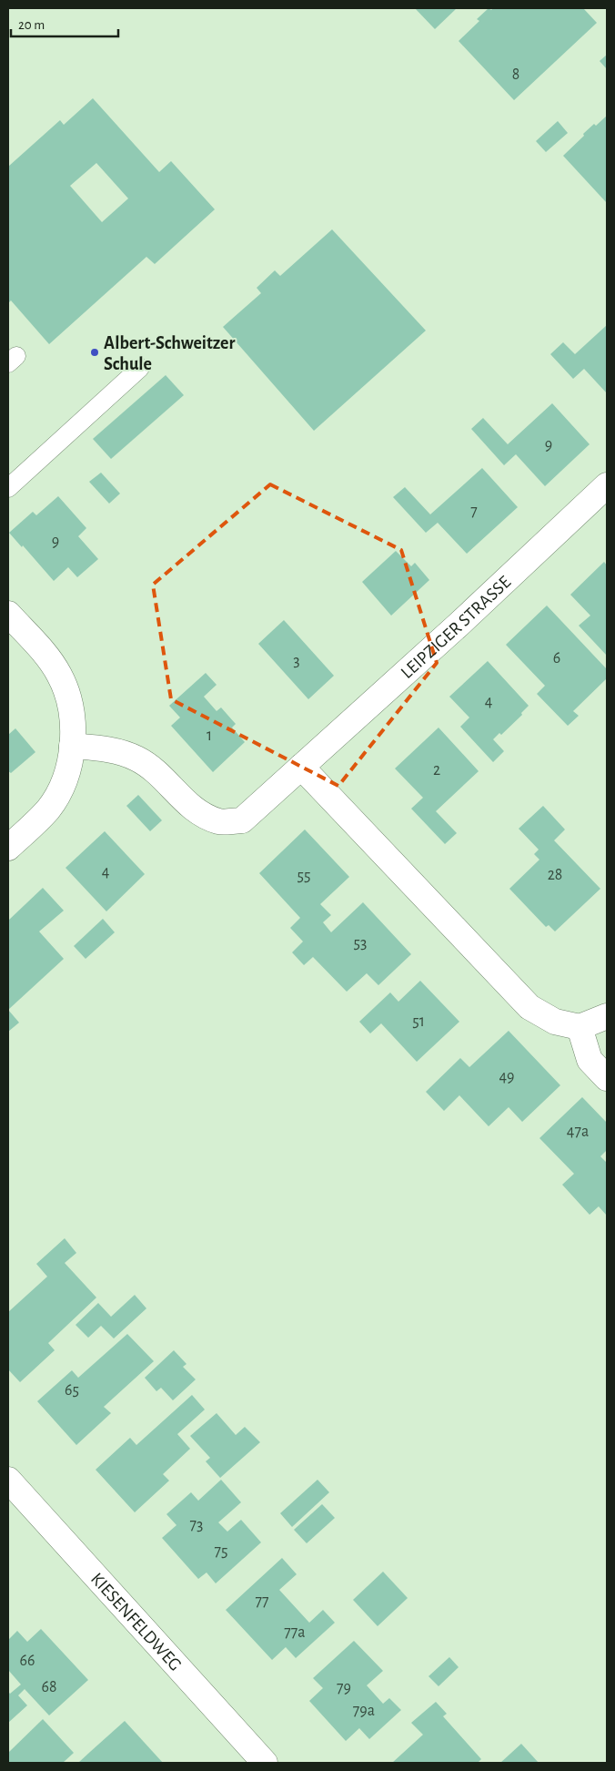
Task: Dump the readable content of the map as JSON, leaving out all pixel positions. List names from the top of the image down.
{
  "streets": {
    "street": ["LEIPZIGER STRASSE", "KIESENFELDWEG"]
  },
  "places": ["Albert-Schweitzer Schule"],
  "house_numbers": [
    "8",
    "9",
    "7",
    "9",
    "6",
    "3",
    "4",
    "1",
    "2",
    "4",
    "28",
    "55",
    "53",
    "51",
    "49",
    "47a",
    "65",
    "73",
    "75",
    "77",
    "77a",
    "66",
    "68",
    "79",
    "79a"
  ],
  "scale_bar": "20 m"
}
